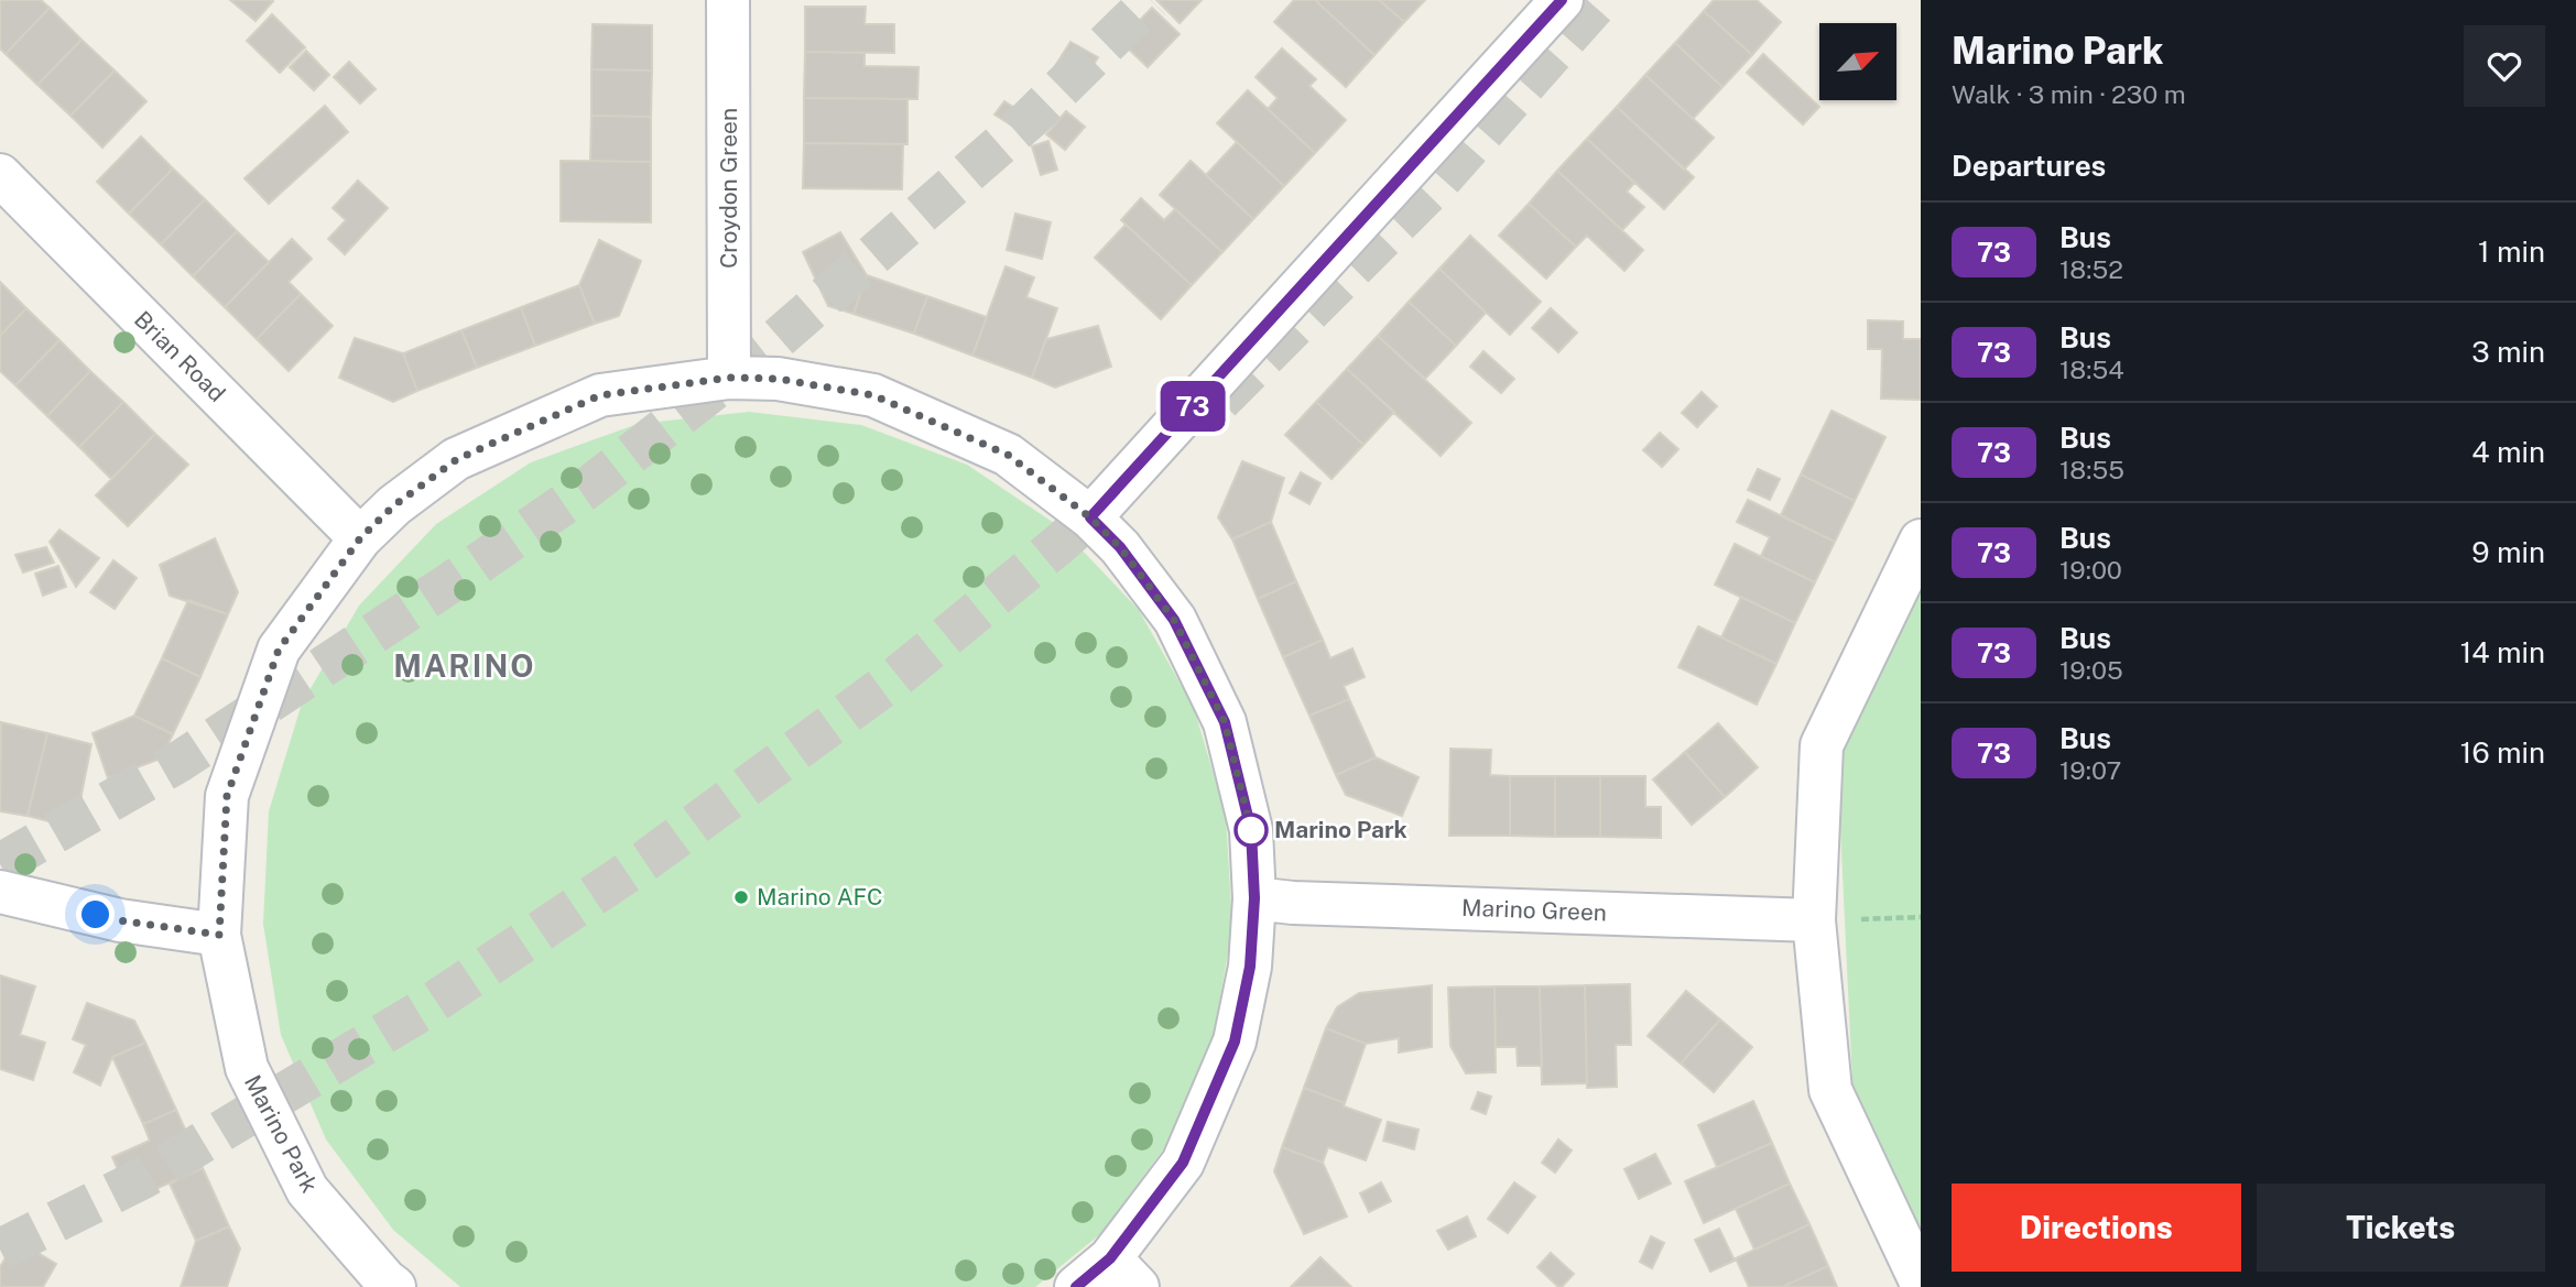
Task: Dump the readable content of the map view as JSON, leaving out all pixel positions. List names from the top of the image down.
{
  "streets": {
    "street": [
      "Croydon Green",
      "Brian Road",
      "Marino Green",
      "Marino Park"
    ]
  },
  "crossings": [
    ["Croydon Green", "Marino Park"],
    ["Brian Road", "Marino Park"],
    ["Marino Green", "Marino Park"]
  ],
  "districts": ["MARINO"],
  "places": ["Marino Park", "Marino AFC"],
  "lines": ["bus line 73"],
  "north": "top right",
  "page": {
    "on_map": "73",
    "heading": [
      ["Marino Park", "Walk · 3 min · 230 m"],
      "Departures"
    ],
    "list": [
      {
        "mark": "73",
        "name": "Bus",
        "note": "18:52",
        "value": "1 min"
      },
      {
        "mark": "73",
        "name": "Bus",
        "note": "18:54",
        "value": "3 min"
      },
      {
        "mark": "73",
        "name": "Bus",
        "note": "18:55",
        "value": "4 min"
      },
      {
        "mark": "73",
        "name": "Bus",
        "note": "19:00",
        "value": "9 min"
      },
      {
        "mark": "73",
        "name": "Bus",
        "note": "19:05",
        "value": "14 min"
      },
      {
        "mark": "73",
        "name": "Bus",
        "note": "19:07",
        "value": "16 min"
      }
    ],
    "buttons": ["Directions", "Tickets"]
  }
}
